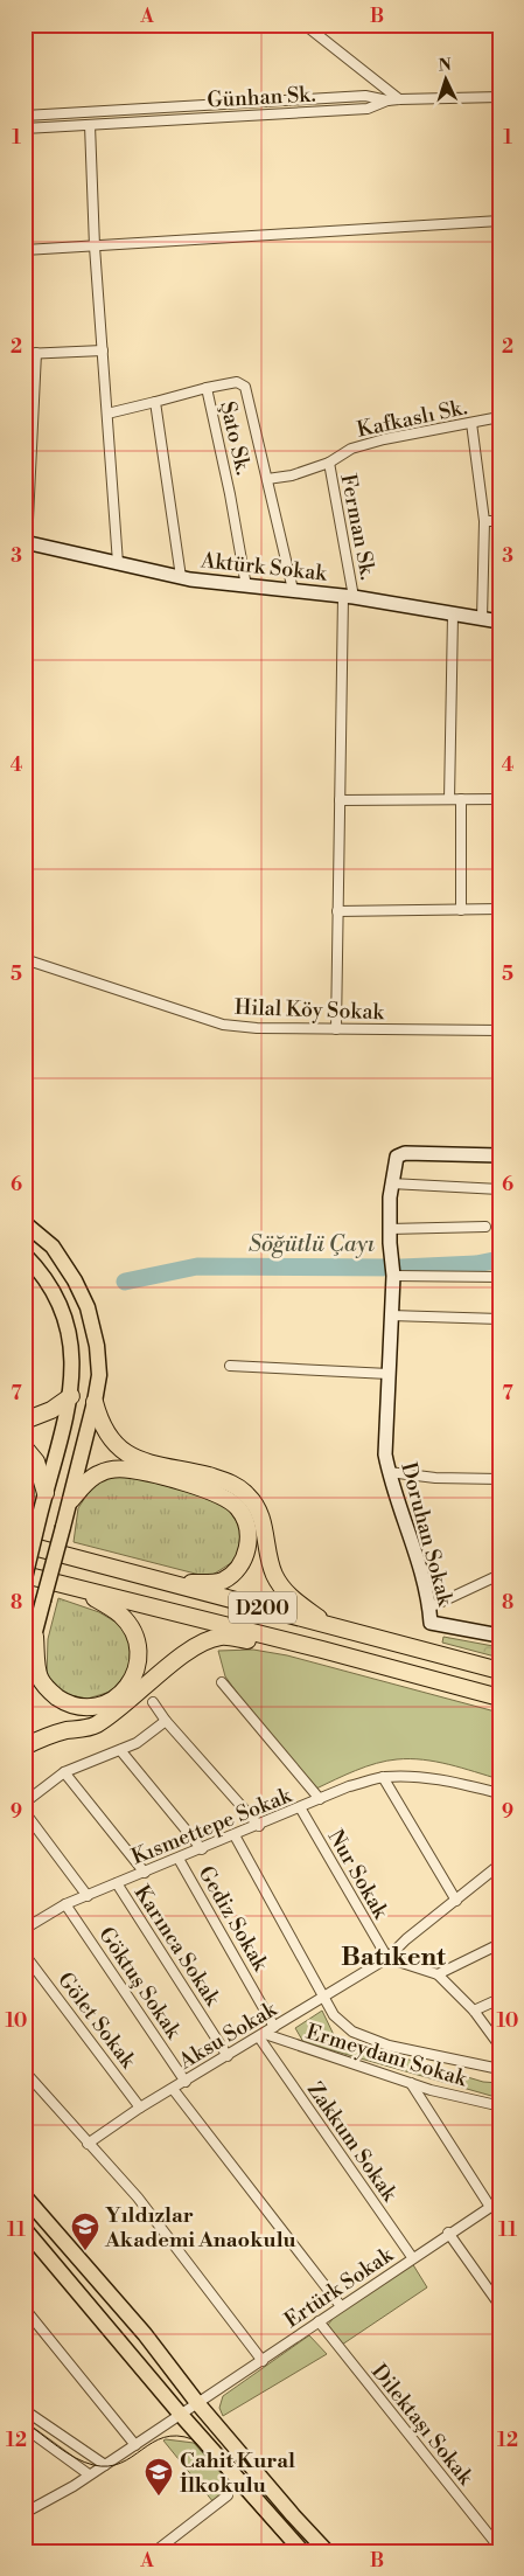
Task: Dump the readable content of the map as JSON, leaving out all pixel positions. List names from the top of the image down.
{
  "streets": {
    "highway": ["D200"],
    "street": [
      "Günhan Sk.",
      "Kafkaslı Sk.",
      "Şato Sk.",
      "Ferman Sk.",
      "Aktürk Sokak",
      "Hilal Köy Sokak",
      "Doruhan Sokak",
      "Kısmettepe Sokak",
      "Nur Sokak",
      "Gediz Sokak",
      "Karınca Sokak",
      "Göktuş Sokak",
      "Gölet Sokak",
      "Aksu Sokak",
      "Ermeydanı Sokak",
      "Zakkum Sokak",
      "Ertürk Sokak",
      "Dilektaşı Sokak"
    ]
  },
  "crossings": [
    ["Kafkaslı Sk.", "Ferman Sk."],
    ["Şato Sk.", "Aktürk Sokak"],
    ["Ferman Sk.", "Aktürk Sokak"],
    ["Ferman Sk.", "Hilal Köy Sokak"],
    ["Kısmettepe Sokak", "Nur Sokak"],
    ["Kısmettepe Sokak", "Gediz Sokak"],
    ["Kısmettepe Sokak", "Karınca Sokak"],
    ["Kısmettepe Sokak", "Göktuş Sokak"],
    ["Nur Sokak", "Aksu Sokak"],
    ["Gediz Sokak", "Aksu Sokak"],
    ["Karınca Sokak", "Aksu Sokak"],
    ["Göktuş Sokak", "Aksu Sokak"],
    ["Gölet Sokak", "Aksu Sokak"],
    ["Aksu Sokak", "Ermeydanı Sokak"],
    ["Aksu Sokak", "Zakkum Sokak"],
    ["Ermeydanı Sokak", "Zakkum Sokak"],
    ["Zakkum Sokak", "Ertürk Sokak"],
    ["Ertürk Sokak", "Dilektaşı Sokak"]
  ],
  "districts": ["Batıkent"],
  "water": ["Söğütlü Çayı"],
  "places": {
    "school or university": ["Yıldızlar Akademi Anaokulu", "Cahit Kural İlkokulu"]
  },
  "north": "top",
  "grid": {
    "columns": ["A", "B"],
    "rows": [
      "1",
      "2",
      "3",
      "4",
      "5",
      "6",
      "7",
      "8",
      "9",
      "10",
      "11",
      "12"
    ]
  }
}
